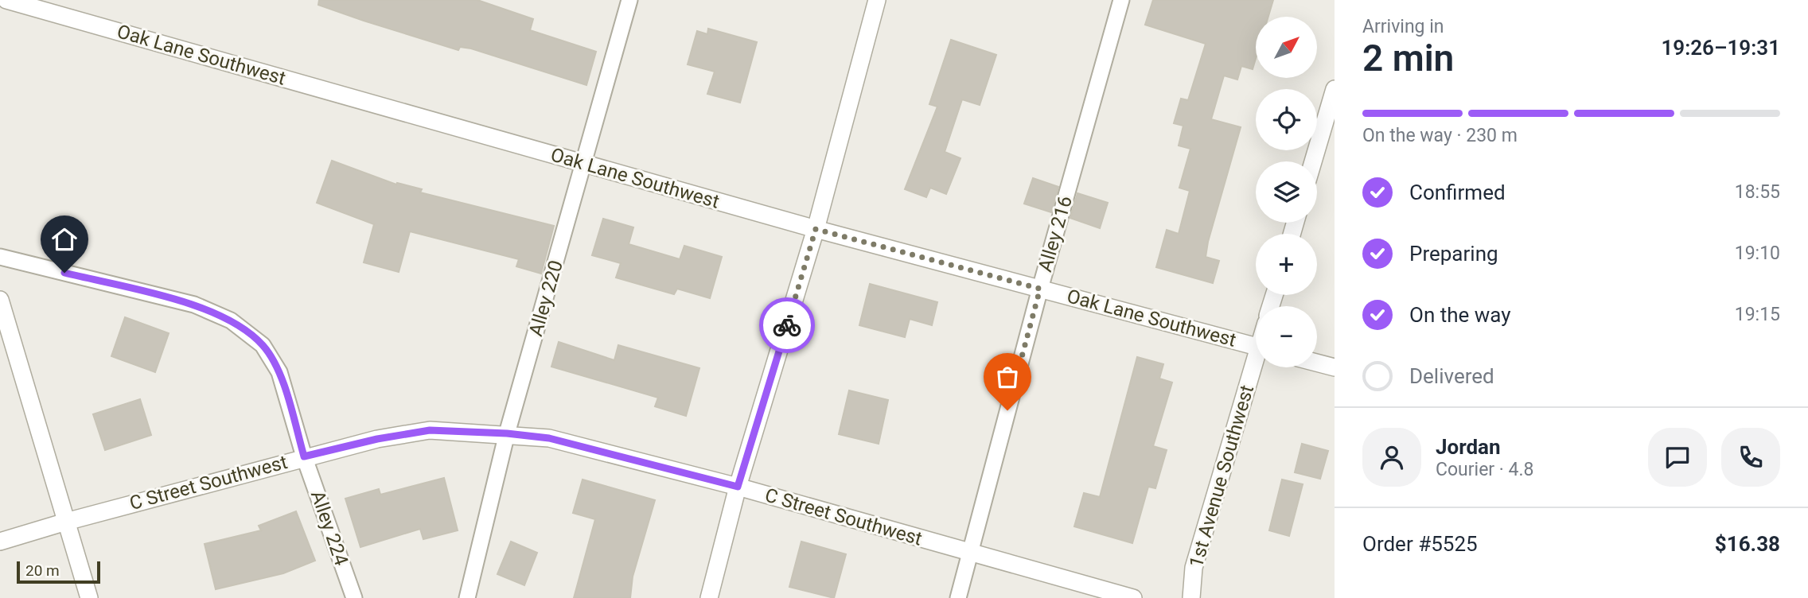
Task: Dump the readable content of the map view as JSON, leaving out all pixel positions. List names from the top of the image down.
{
  "streets": {
    "street": ["Oak Lane Southwest", "1st Avenue Southwest", "C Street Southwest"],
    "lane": ["Alley 216", "Alley 220", "Alley 224"]
  },
  "crossings": [
    ["Oak Lane Southwest", "Alley 216"],
    ["Oak Lane Southwest", "Alley 220"],
    ["Alley 216", "C Street Southwest"],
    ["Alley 220", "C Street Southwest"],
    ["C Street Southwest", "Alley 224"]
  ],
  "scale_bar": "20 m",
  "north": "top right",
  "page": {
    "heading": ["2 min", "Arriving in", "19:26–19:31"],
    "panel": [
      "Jordan",
      "Courier · 4.8",
      "Order #5525",
      "$16.38"
    ],
    "map_buttons": ["+", "−"],
    "bar": "On the way · 230 m",
    "list": [
      ["Confirmed", "18:55"],
      ["Preparing", "19:10"],
      ["On the way", "19:15"],
      "Delivered"
    ],
    "scale": "20 m"
  }
}
